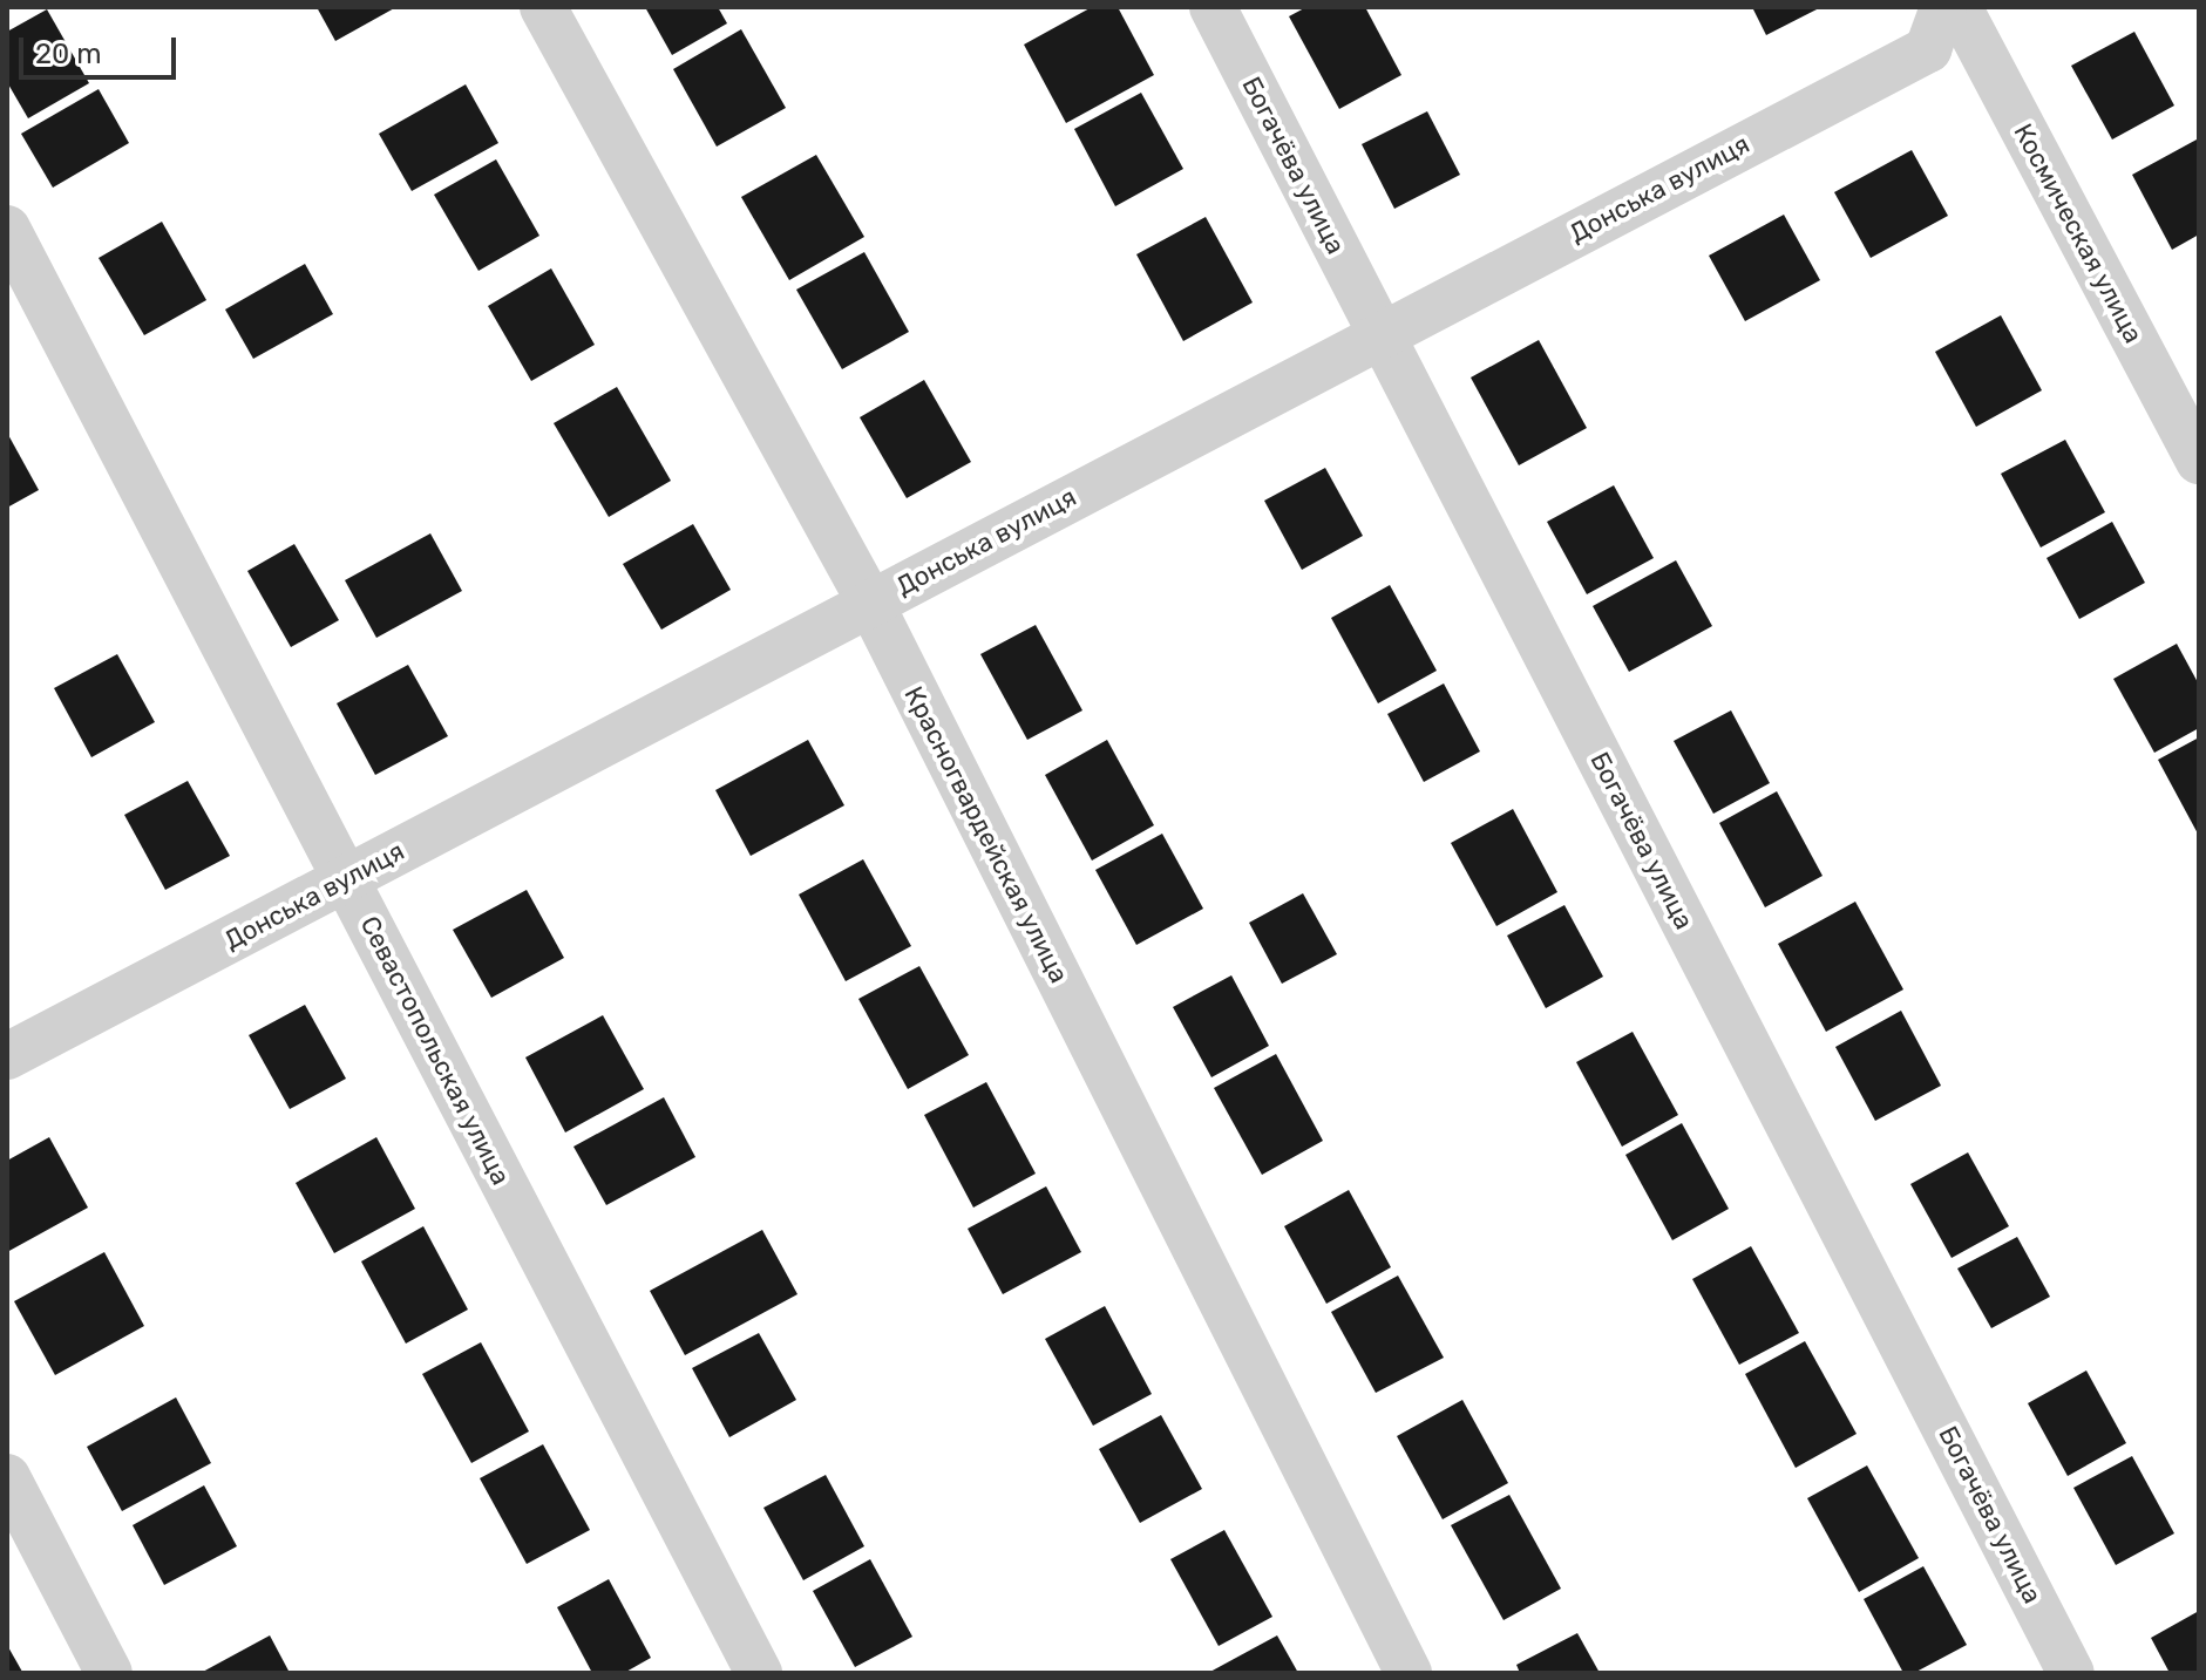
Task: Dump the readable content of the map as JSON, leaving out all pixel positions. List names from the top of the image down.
{
  "streets": {
    "street": [
      "Богачёва улица",
      "Донська вулиця",
      "Космическая улица",
      "Красногвардейская улица",
      "Севастопольская улица"
    ]
  },
  "crossings": [
    ["Богачёва улица", "Донська вулиця"],
    ["Донська вулиця", "Красногвардейская улица"],
    ["Донська вулиця", "Севастопольская улица"]
  ],
  "scale_bar": "20 m"
}
